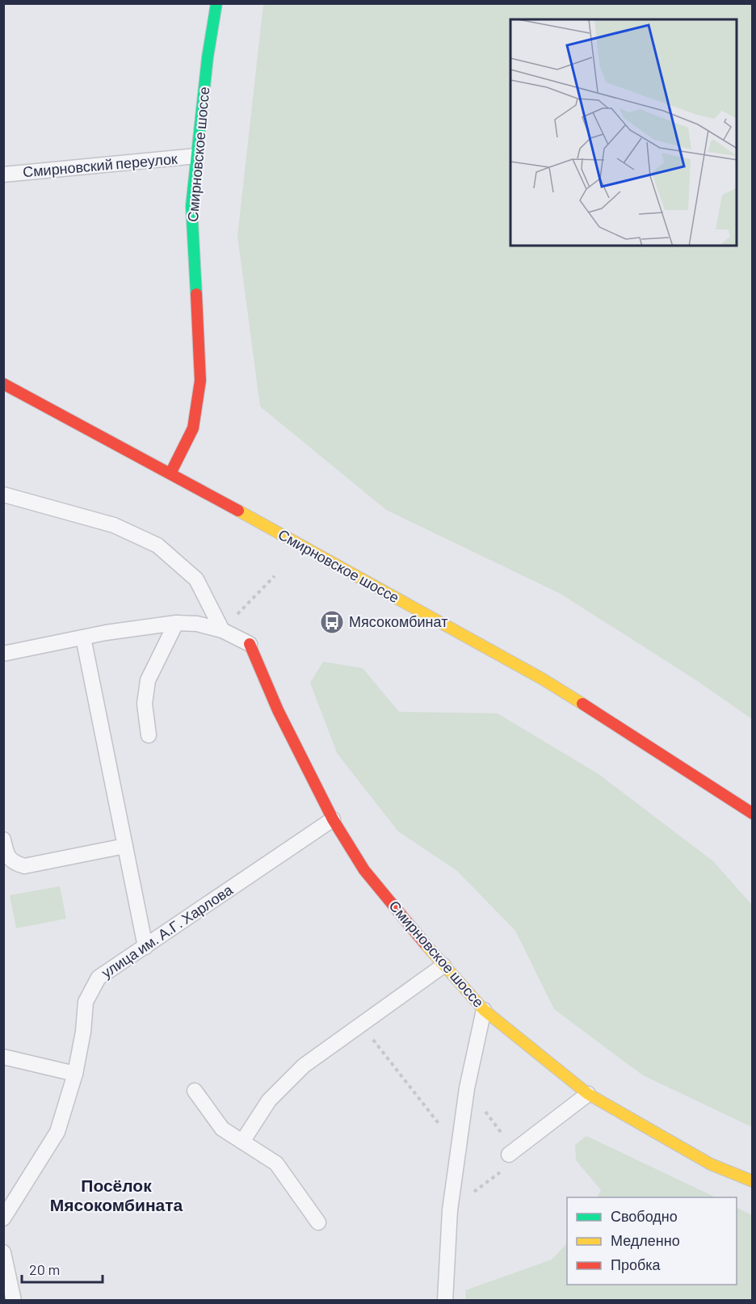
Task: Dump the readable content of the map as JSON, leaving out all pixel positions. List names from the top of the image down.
{
  "streets": {
    "street": ["Смирновское шоссе"],
    "lane": ["Смирновский переулок", "улица им. А.Г. Харлова"]
  },
  "crossings": [
    ["Смирновское шоссе", "Смирновский переулок"],
    ["Смирновское шоссе", "улица им. А.Г. Харлова"]
  ],
  "districts": ["Посёлок Мясокомбината"],
  "places": {
    "bus stop": ["Мясокомбинат"]
  },
  "legend": ["Свободно", "Медленно", "Пробка"],
  "scale_bar": "20 m"
}
